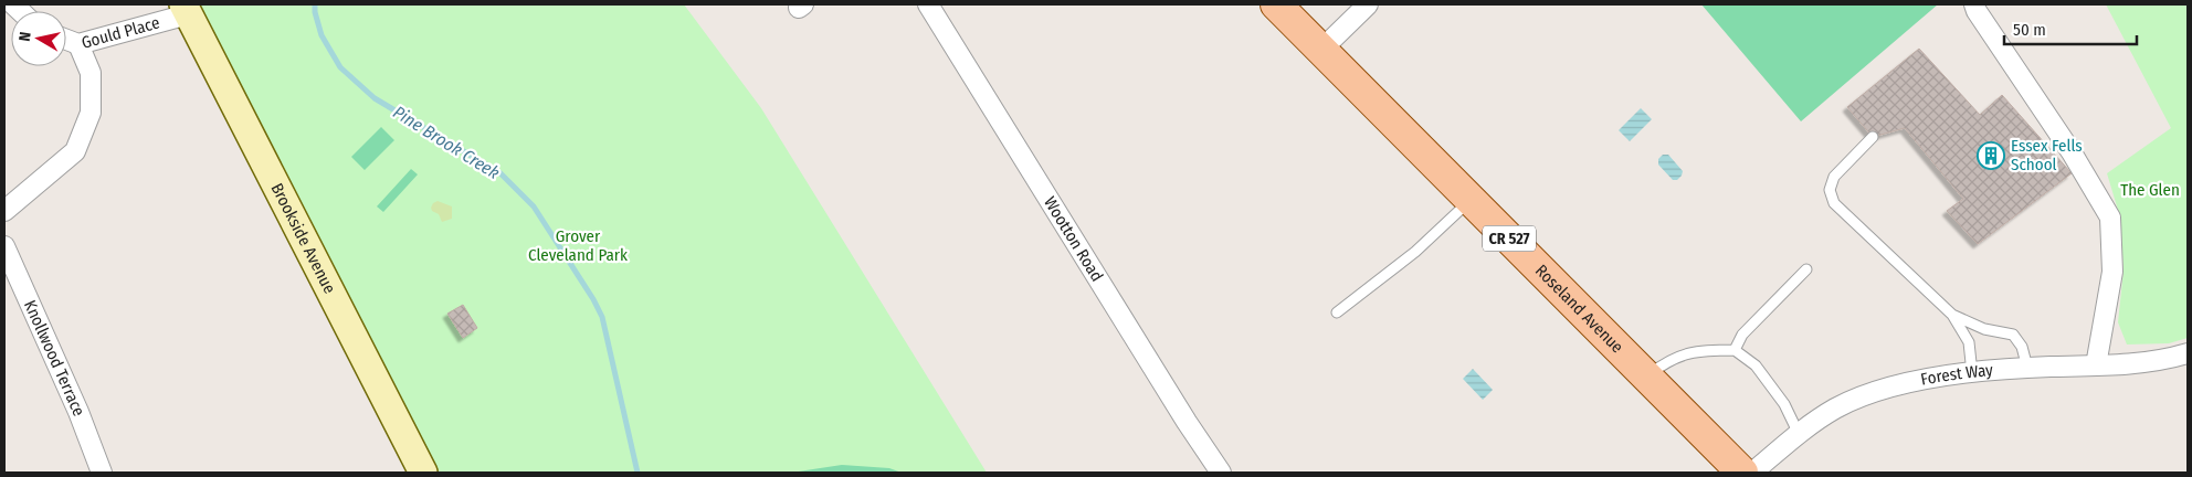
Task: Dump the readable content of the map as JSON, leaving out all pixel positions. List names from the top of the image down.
{
  "streets": {
    "main road": ["CR 527", "Roseland Avenue"],
    "street": [
      "Gould Place",
      "Brookside Avenue",
      "Wootton Road",
      "Knollwood Terrace",
      "Forest Way"
    ]
  },
  "crossings": [
    ["Gould Place", "Brookside Avenue"]
  ],
  "water": ["Pine Brook Creek"],
  "parks": ["The Glen", "Grover Cleveland Park"],
  "places": {
    "building": ["Essex Fells School"]
  },
  "scale_bar": "50 m",
  "north": "left"
}
